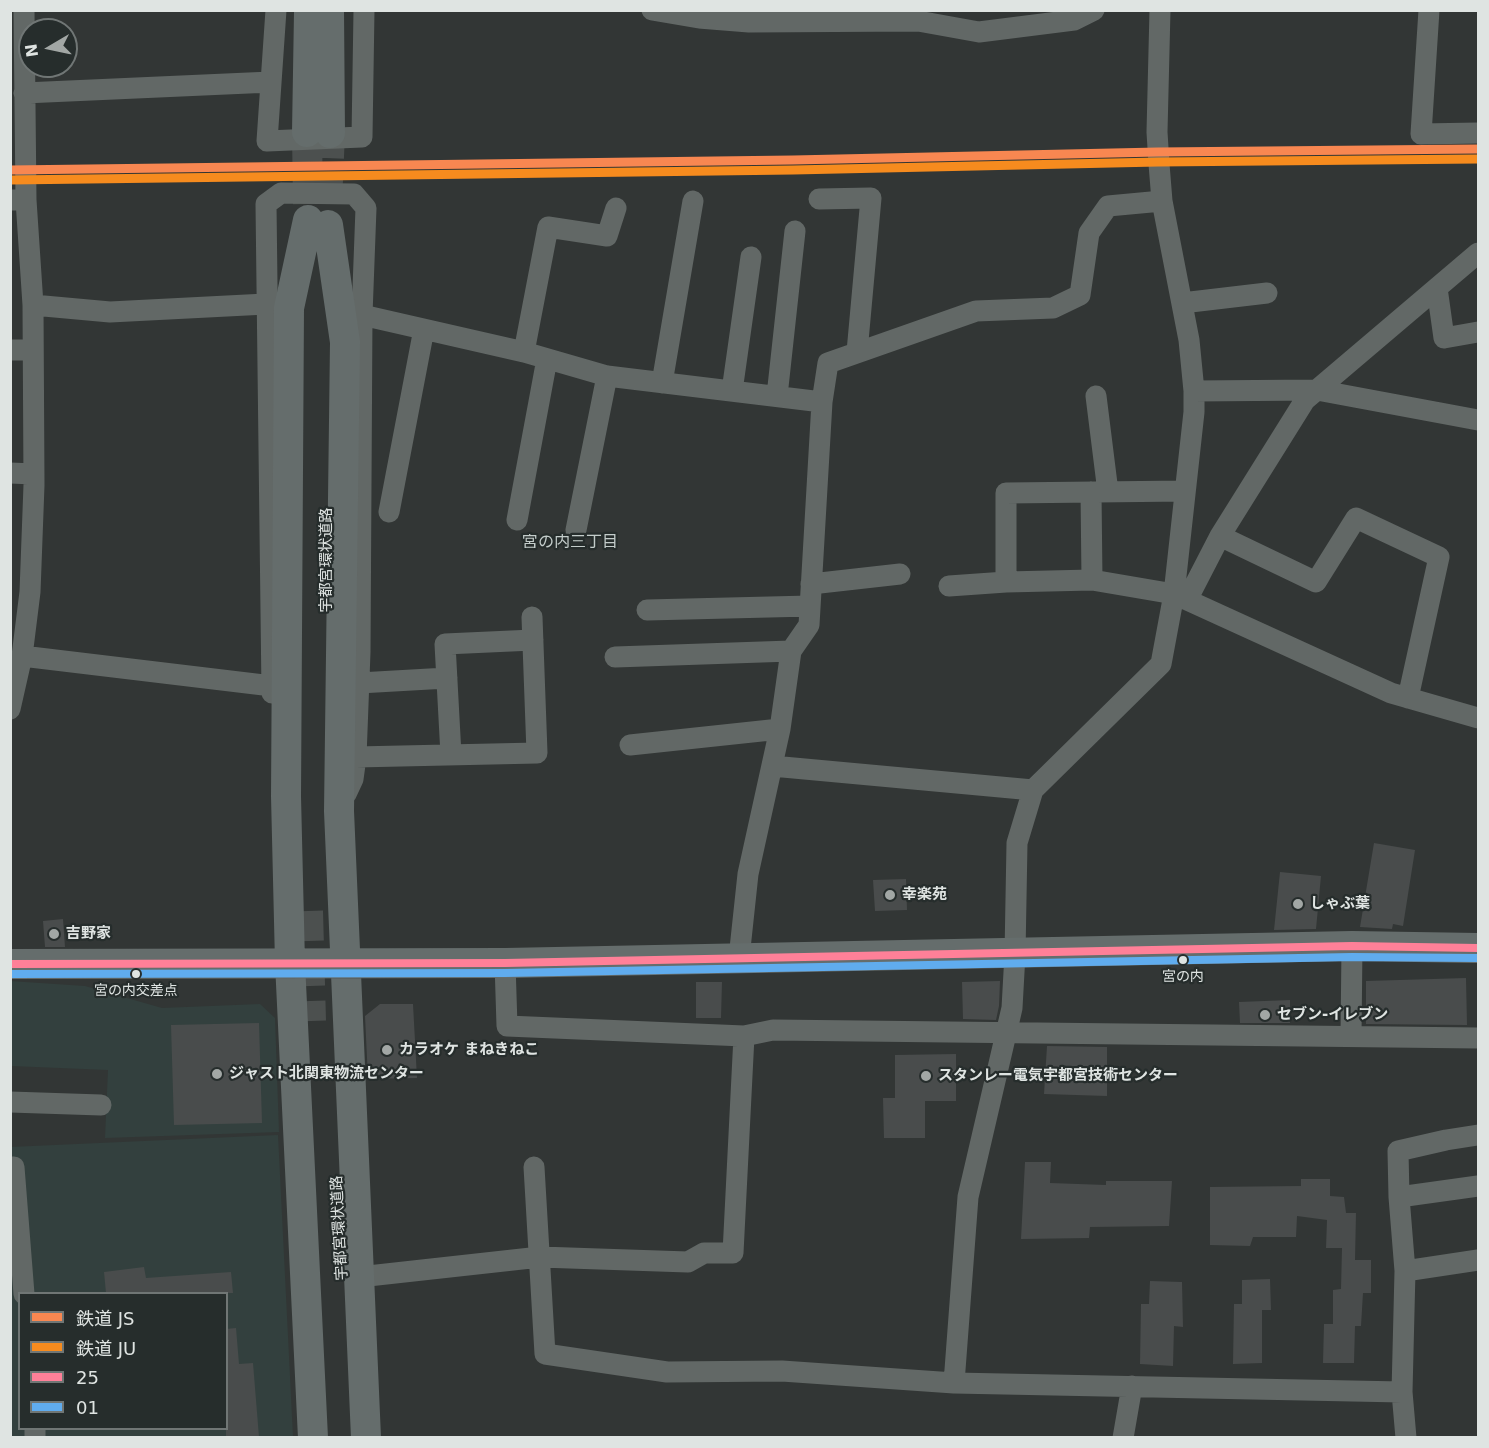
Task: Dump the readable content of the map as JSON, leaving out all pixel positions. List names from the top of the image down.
{
  "streets": {
    "highway": ["宇都宮環状道路"]
  },
  "districts": ["宮の内三丁目"],
  "places": [
    "幸楽苑",
    "しゃぶ葉",
    "吉野家",
    "宮の内",
    "宮の内交差点",
    "セブン-イレブン",
    "カラオケ まねきねこ",
    "ジャスト北関東物流センター",
    "スタンレー電気宇都宮技術センター"
  ],
  "lines": [
    "rail line JS",
    "rail line JU",
    "transit line 25",
    "transit line 01"
  ],
  "legend": [
    "鉄道 JS",
    "鉄道 JU",
    "25",
    "01"
  ],
  "north": "left"
}
